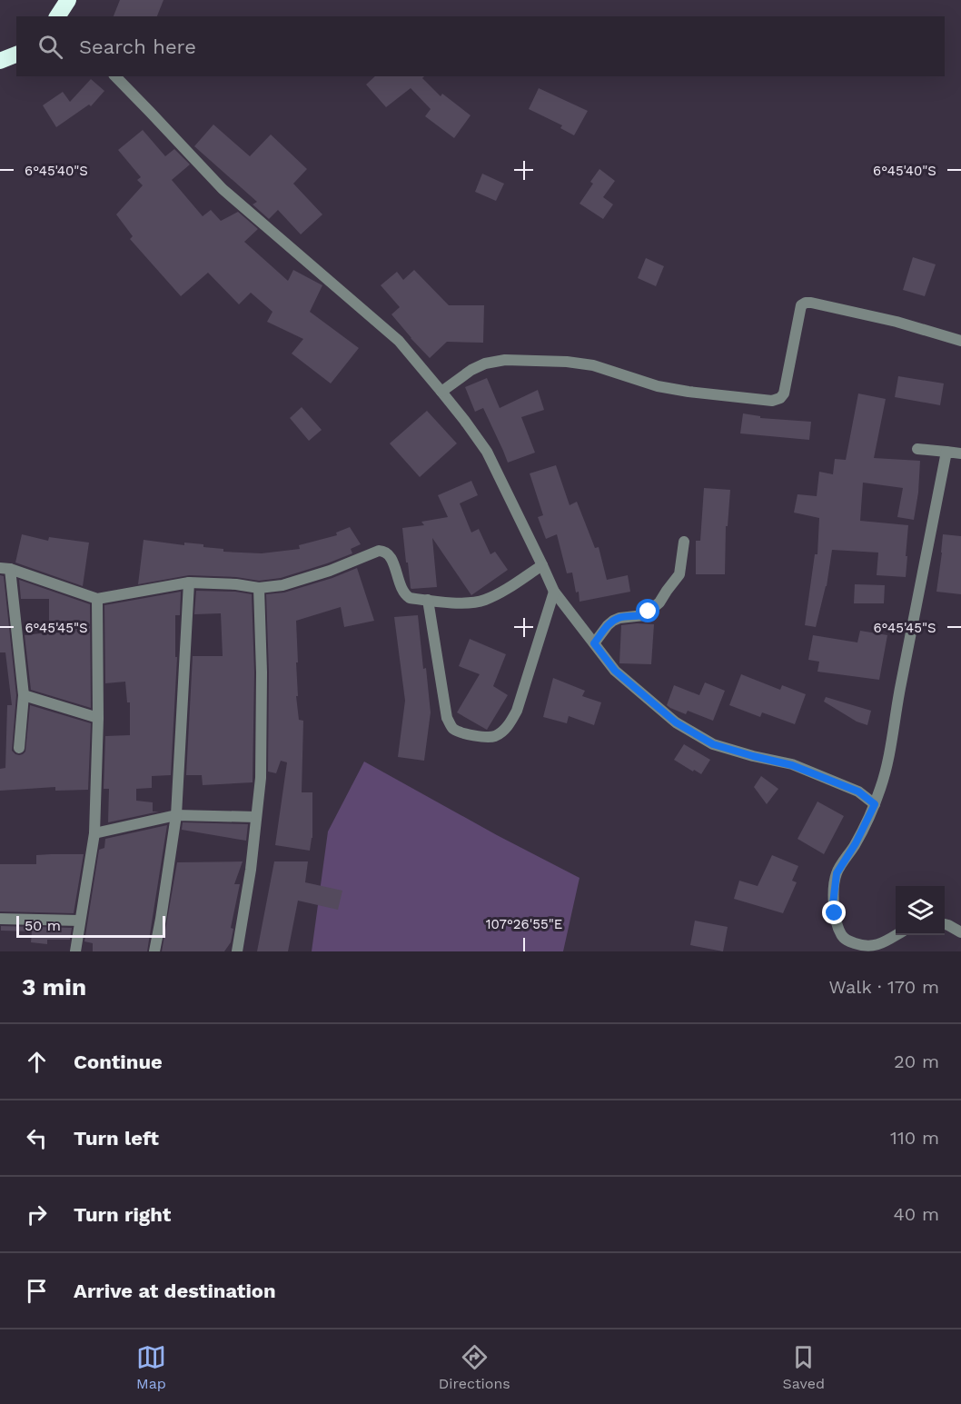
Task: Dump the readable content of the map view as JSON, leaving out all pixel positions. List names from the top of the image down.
{
  "scale_bar": "50 m",
  "page": {
    "search": "Search here",
    "scale": "50 m",
    "heading": ["3 min", "Walk · 170 m"],
    "list": [
      ["Continue", "20 m"],
      ["Turn left", "110 m"],
      ["Turn right", "40 m"],
      "Arrive at destination"
    ],
    "nav": ["Map", "Directions", "Saved"]
  },
  "coordinates": ["6°45'40\"S", "6°45'45\"S", "107°26'55\"E"]
}
